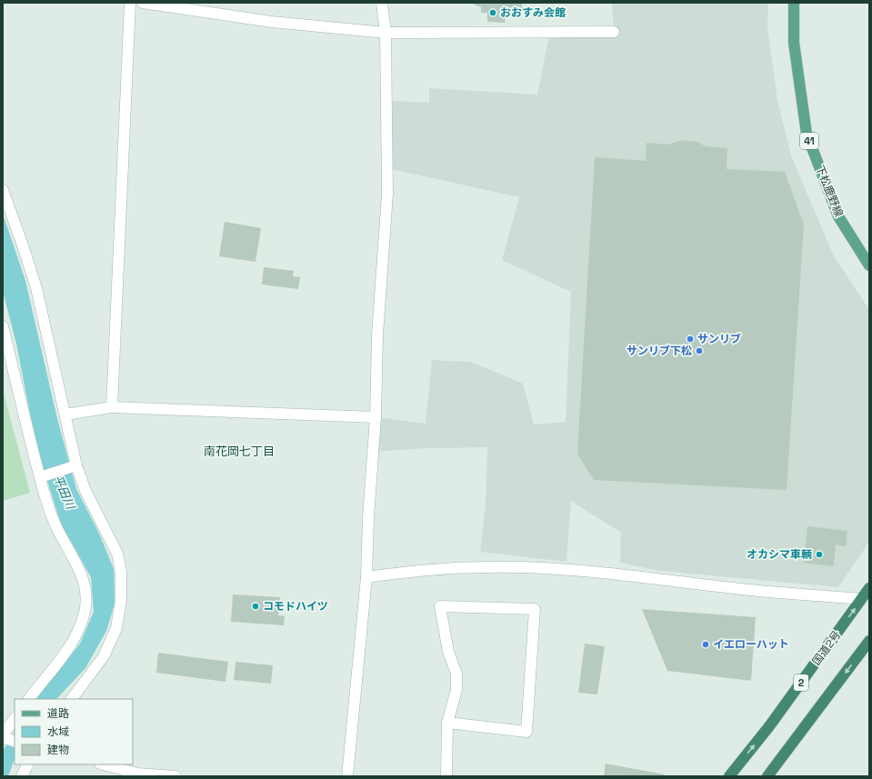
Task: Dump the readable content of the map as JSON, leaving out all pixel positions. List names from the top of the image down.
{
  "streets": {
    "highway": ["国道2号", "2"],
    "main road": ["41", "下松鹿野線"]
  },
  "districts": ["南花岡七丁目"],
  "water": ["平田川"],
  "places": [
    "おおすみ会館",
    "サンリブ",
    "サンリブ下松",
    "オカシマ車輌",
    "コモドハイツ",
    "イエローハット"
  ],
  "legend": ["道路", "水域", "建物"]
}
